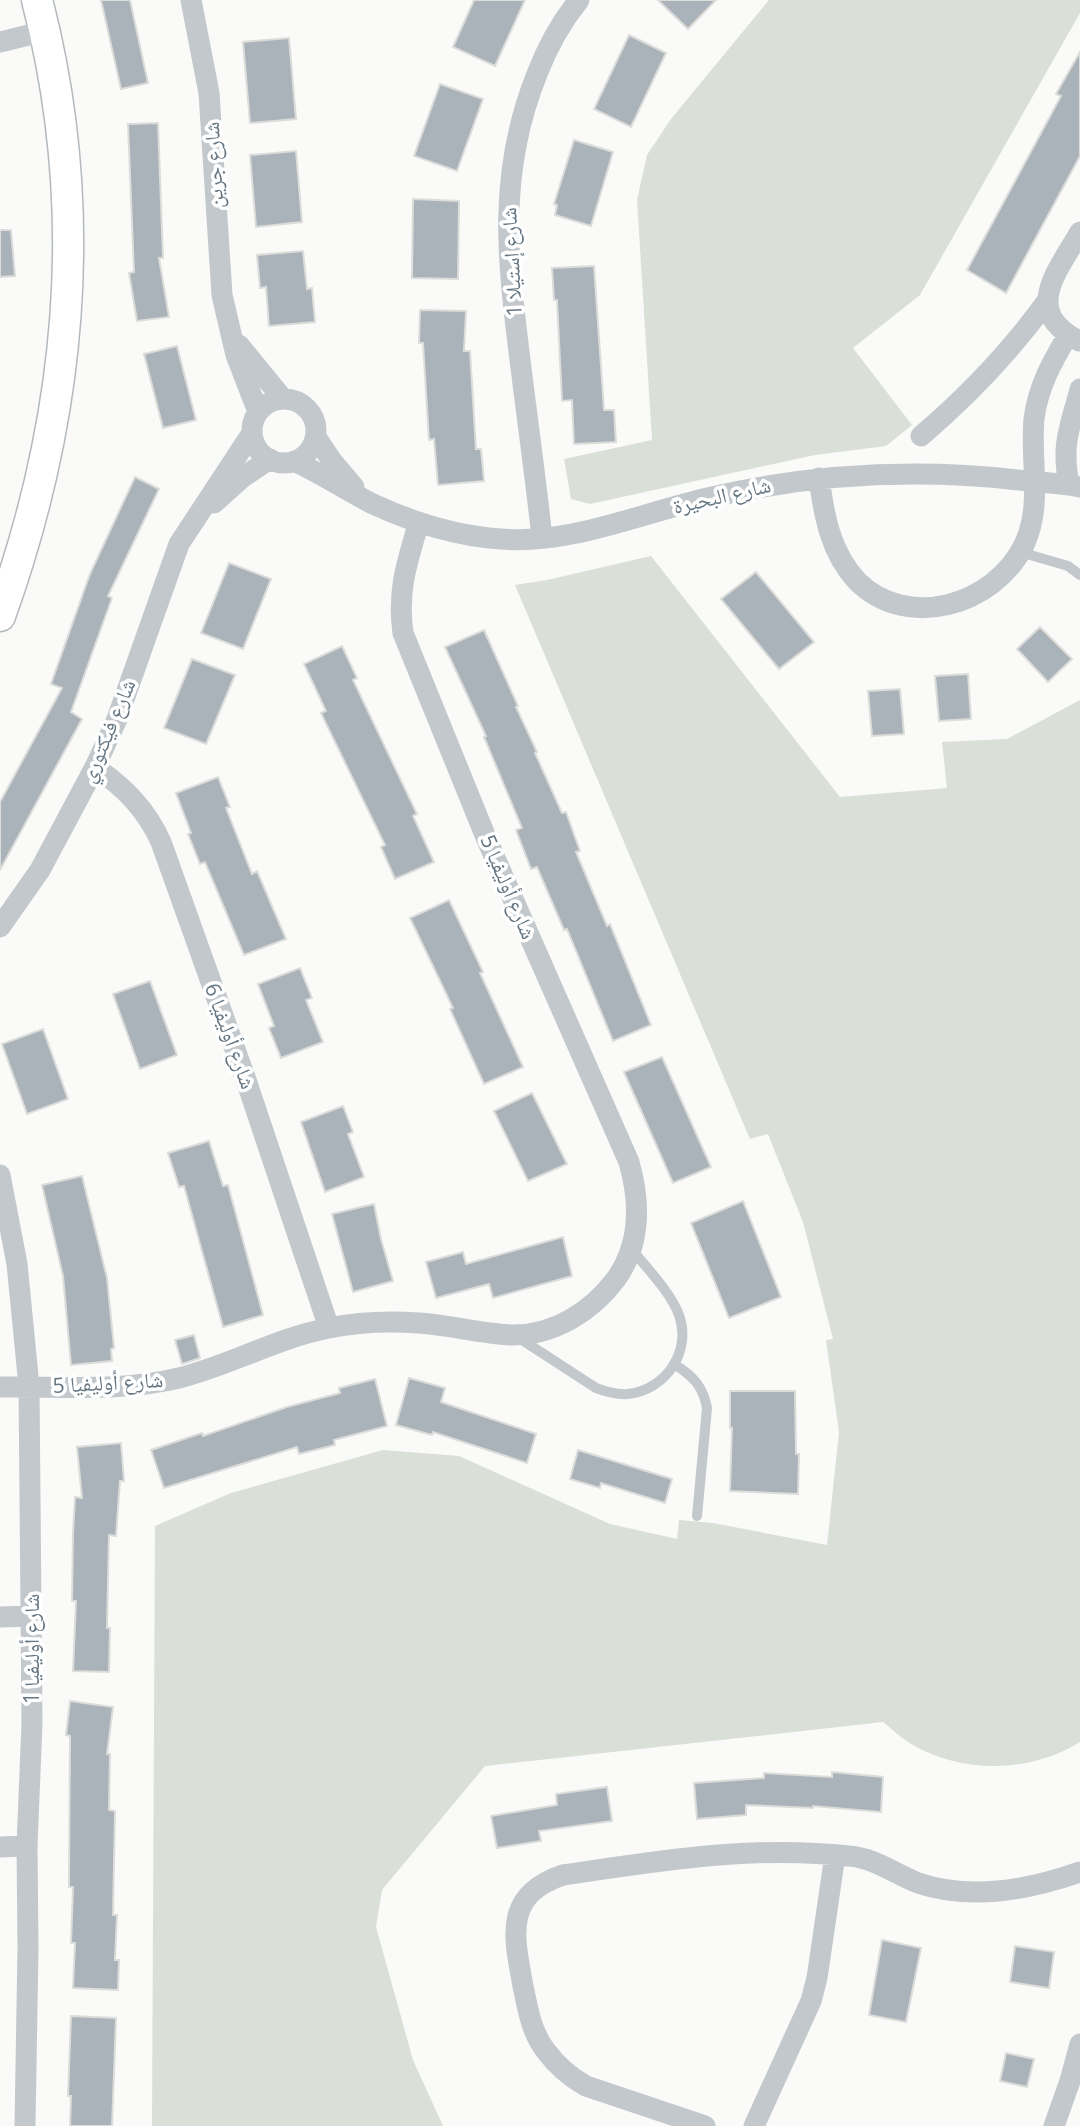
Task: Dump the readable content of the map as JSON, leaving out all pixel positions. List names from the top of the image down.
{
  "streets": {
    "street": [
      "شارع جرين",
      "شارع إستيلا 1",
      "شارع البحيرة",
      "شارع فيكتوري",
      "شارع أوليفيا 5",
      "شارع أوليفيا 6",
      "شارع أوليفيا 1"
    ]
  },
  "crossings": [
    ["شارع جرين", "شارع البحيرة"],
    ["شارع جرين", "شارع فيكتوري"],
    ["شارع إستيلا 1", "شارع البحيرة"],
    ["شارع البحيرة", "شارع فيكتوري"],
    ["شارع البحيرة", "شارع أوليفيا 5"],
    ["شارع فيكتوري", "شارع أوليفيا 6"],
    ["شارع أوليفيا 5", "شارع أوليفيا 6"],
    ["شارع أوليفيا 5", "شارع أوليفيا 1"]
  ]
}
